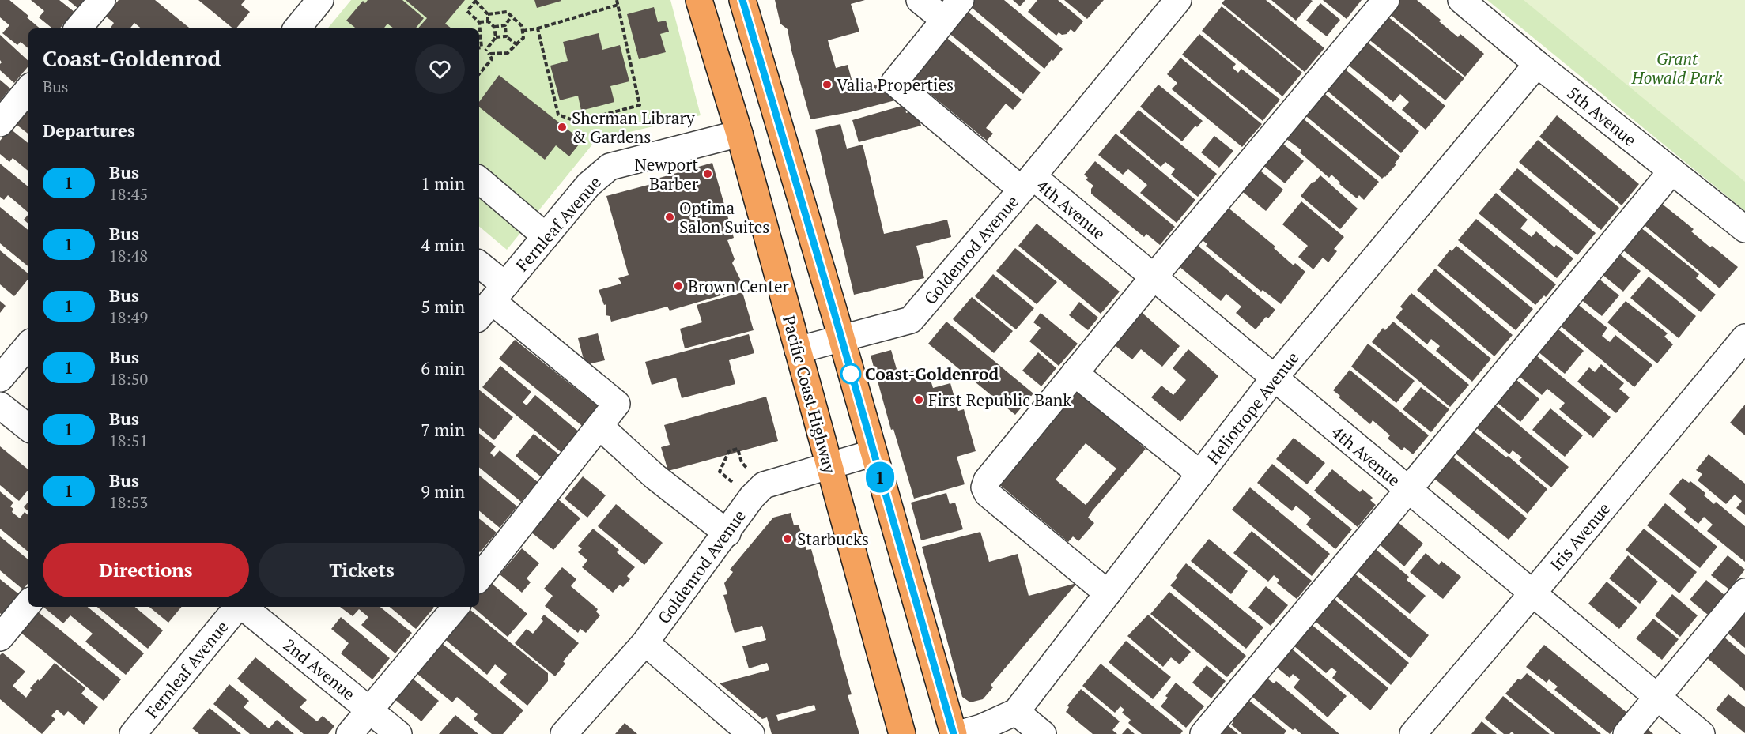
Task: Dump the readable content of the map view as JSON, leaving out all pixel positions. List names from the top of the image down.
{
  "streets": {
    "highway": ["Pacific Coast Highway"],
    "street": [
      "5th Avenue",
      "4th Avenue",
      "Fernleaf Avenue",
      "Goldenrod Avenue",
      "Heliotrope Avenue",
      "Iris Avenue",
      "2nd Avenue"
    ]
  },
  "crossings": [
    ["5th Avenue", "Heliotrope Avenue"],
    ["4th Avenue", "Goldenrod Avenue"],
    ["4th Avenue", "Heliotrope Avenue"],
    ["4th Avenue", "Iris Avenue"],
    ["Fernleaf Avenue", "Pacific Coast Highway"],
    ["Goldenrod Avenue", "Pacific Coast Highway"]
  ],
  "parks": ["Grant Howald Park"],
  "places": [
    "Valia Properties",
    "Sherman Library & Gardens",
    "Newport Barber",
    "Optima Salon Suites",
    "Brown Center",
    "Coast-Goldenrod",
    "First Republic Bank",
    "Starbucks"
  ],
  "lines": ["bus line 1"],
  "page": {
    "on_map": "1",
    "heading": [
      ["Coast-Goldenrod", "Bus"],
      "Departures"
    ],
    "list": [
      {
        "mark": "1",
        "name": "Bus",
        "note": "18:45",
        "value": "1 min"
      },
      {
        "mark": "1",
        "name": "Bus",
        "note": "18:48",
        "value": "4 min"
      },
      {
        "mark": "1",
        "name": "Bus",
        "note": "18:49",
        "value": "5 min"
      },
      {
        "mark": "1",
        "name": "Bus",
        "note": "18:50",
        "value": "6 min"
      },
      {
        "mark": "1",
        "name": "Bus",
        "note": "18:51",
        "value": "7 min"
      },
      {
        "mark": "1",
        "name": "Bus",
        "note": "18:53",
        "value": "9 min"
      }
    ],
    "buttons": ["Directions", "Tickets"]
  }
}
